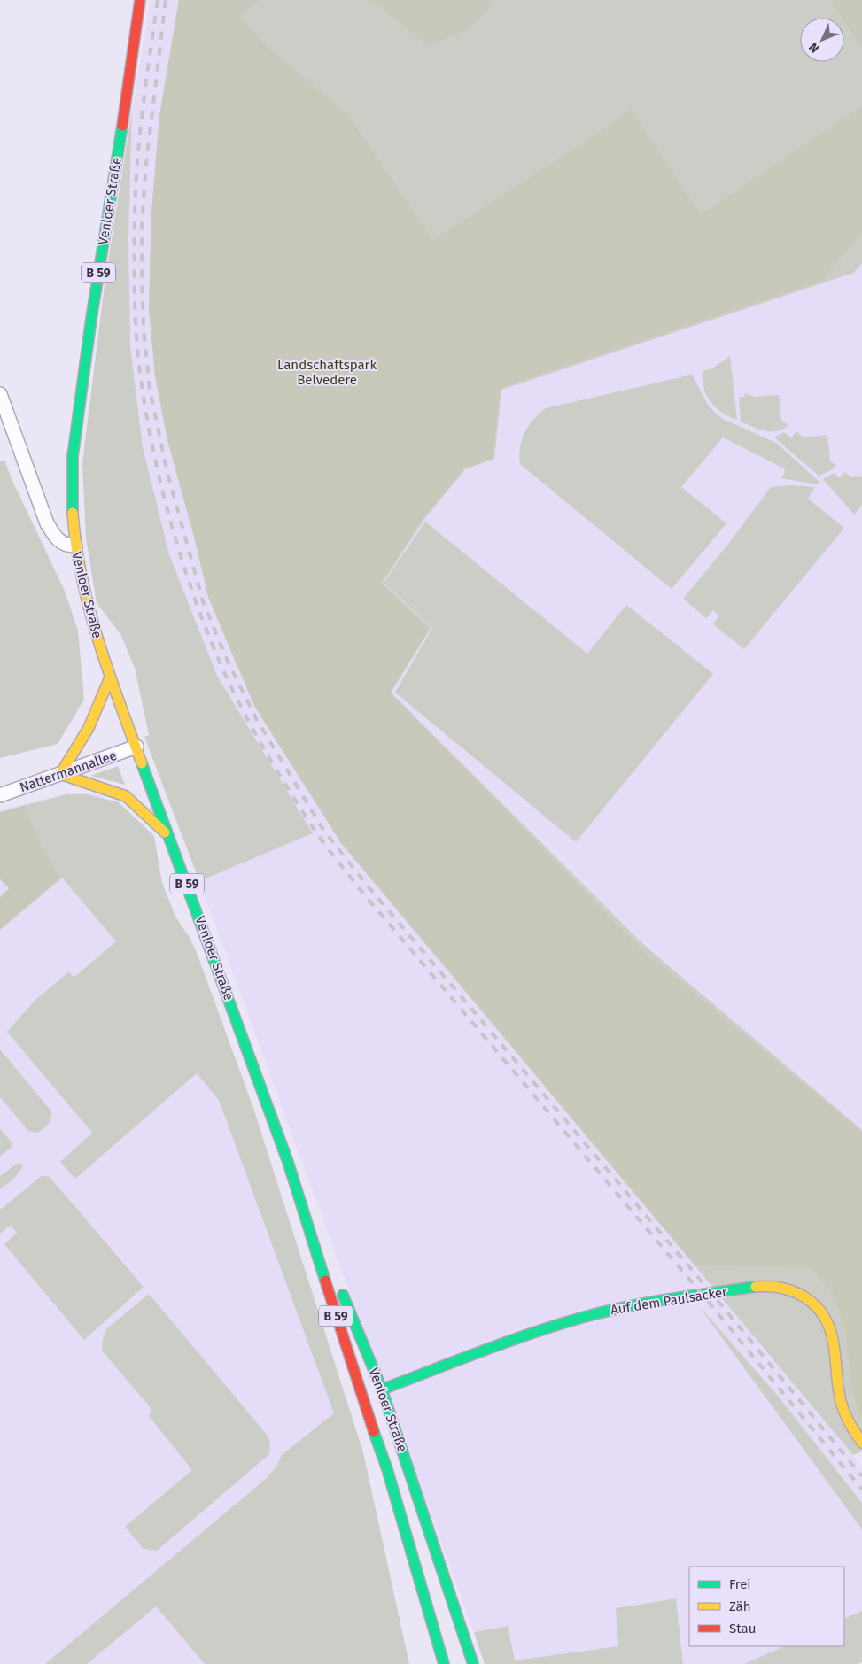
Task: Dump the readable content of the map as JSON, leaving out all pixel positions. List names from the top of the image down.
{
  "streets": {
    "main road": ["Venloer Straße", "B 59", "Auf dem Paulsacker"],
    "street": ["Nattermannallee"]
  },
  "crossings": [
    ["Venloer Straße", "Nattermannallee"],
    ["Venloer Straße", "Auf dem Paulsacker"]
  ],
  "parks": ["Landschaftspark Belvedere"],
  "legend": ["Frei", "Zäh", "Stau"],
  "north": "bottom left"
}
